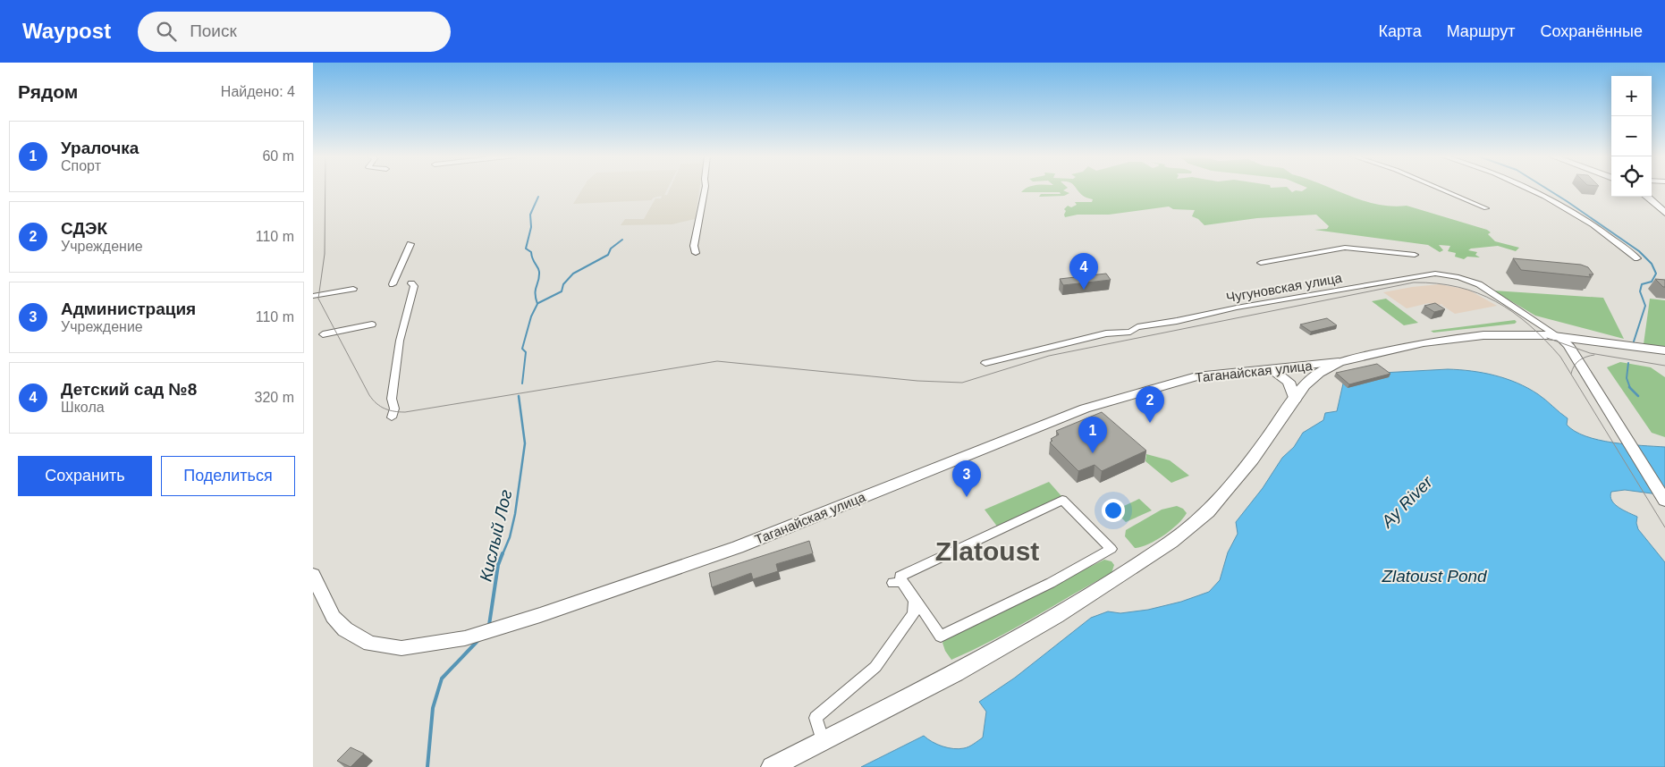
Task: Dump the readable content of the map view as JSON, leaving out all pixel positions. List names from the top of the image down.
{
  "streets": {
    "main road": ["Таганайская улица"],
    "street": ["Чугуновская улица"]
  },
  "districts": ["Zlatoust"],
  "water": ["Ay River", "Кислый Лог", "Zlatoust Pond"],
  "page": {
    "header": "Waypost",
    "search": "Поиск",
    "nav": ["Карта", "Маршрут", "Сохранённые"],
    "heading": ["Рядом", "Найдено: 4"],
    "map_buttons": ["+", "−"],
    "list": [
      {
        "mark": "1",
        "name": "Уралочка",
        "note": "Спорт",
        "value": "60 m"
      },
      {
        "mark": "2",
        "name": "СДЭК",
        "note": "Учреждение",
        "value": "110 m"
      },
      {
        "mark": "3",
        "name": "Администрация",
        "note": "Учреждение",
        "value": "110 m"
      },
      {
        "mark": "4",
        "name": "Детский сад №8",
        "note": "Школа",
        "value": "320 m"
      }
    ],
    "pins": [
      "4",
      "2",
      "1",
      "3"
    ],
    "buttons": ["Сохранить", "Поделиться"]
  }
}
